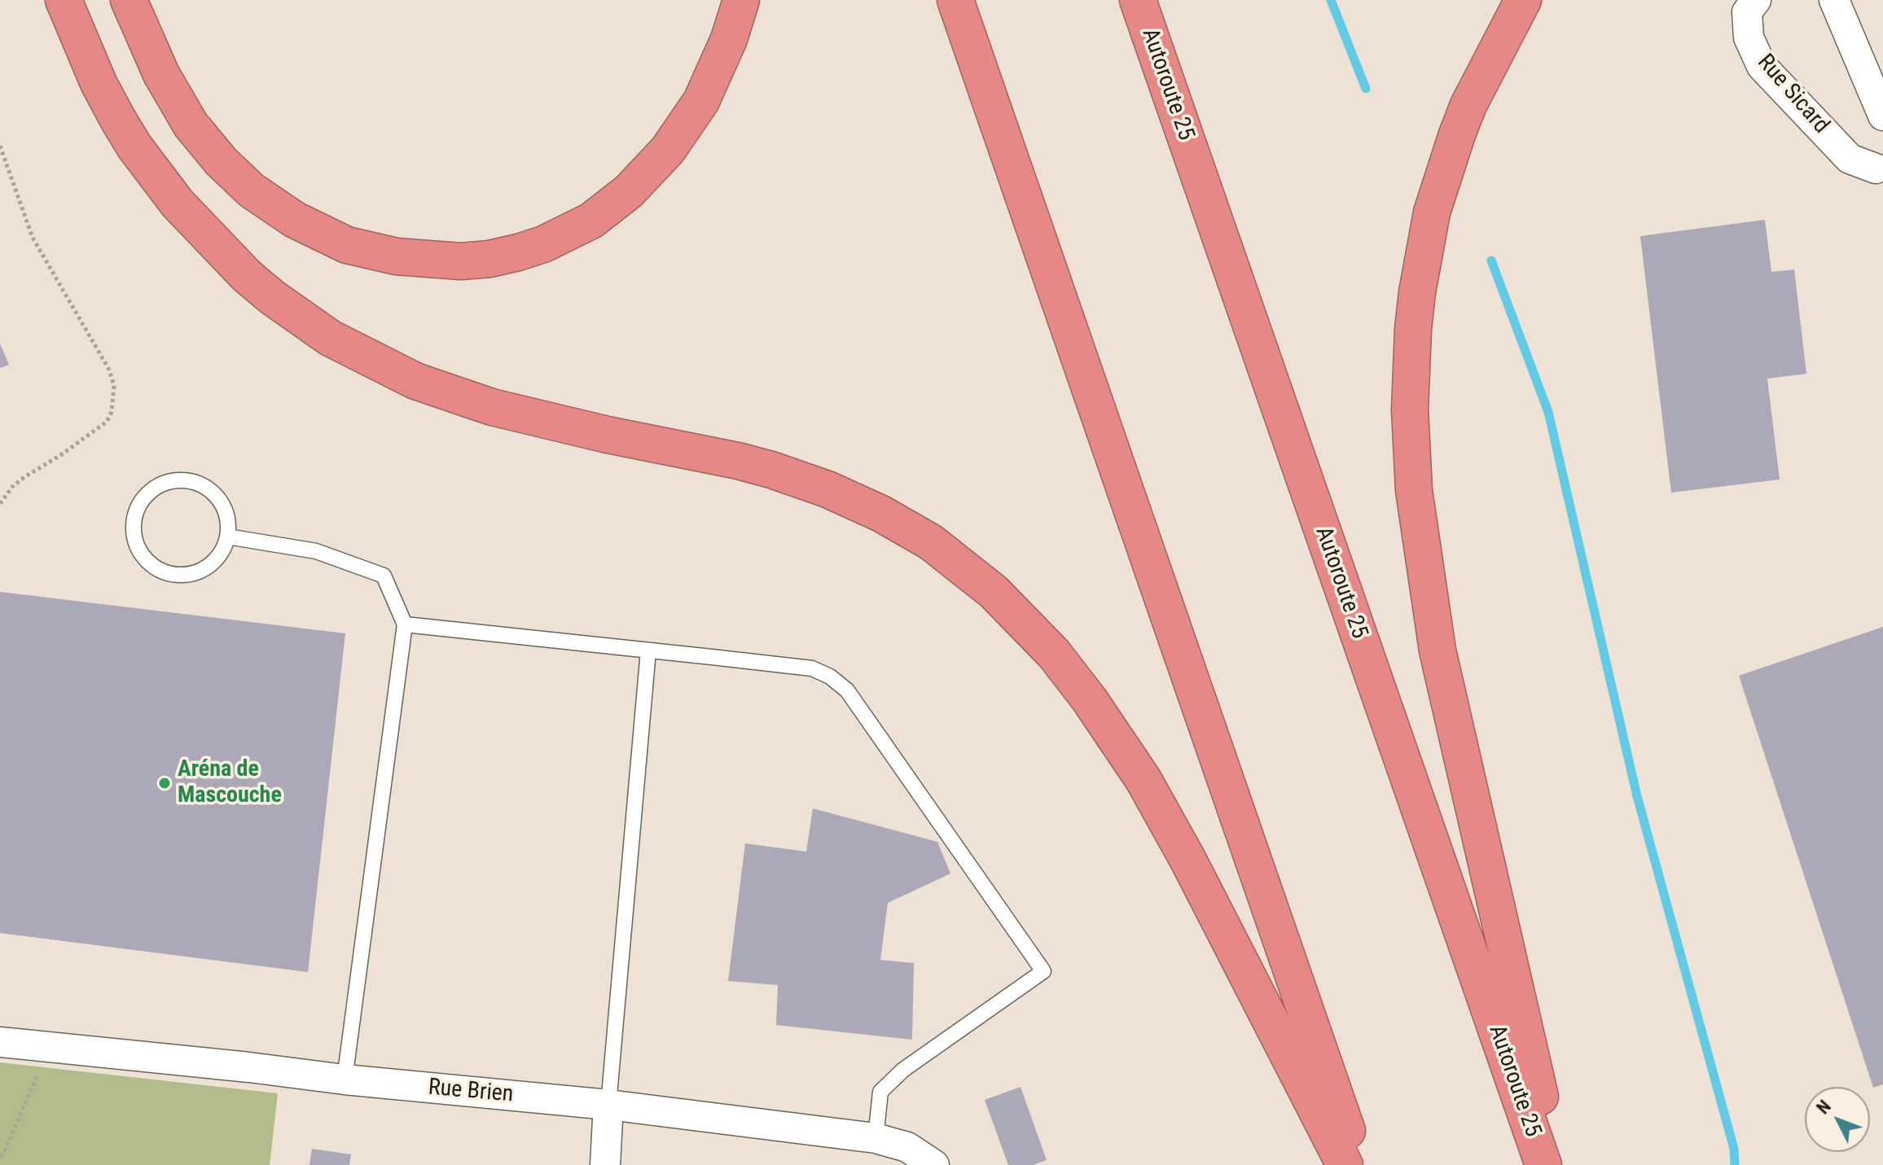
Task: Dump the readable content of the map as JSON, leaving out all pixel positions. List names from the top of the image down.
{
  "streets": {
    "highway": ["Autoroute 25"],
    "street": ["Rue Sicard", "Rue Brien"]
  },
  "places": ["Aréna de Mascouche"],
  "north": "top left"
}
